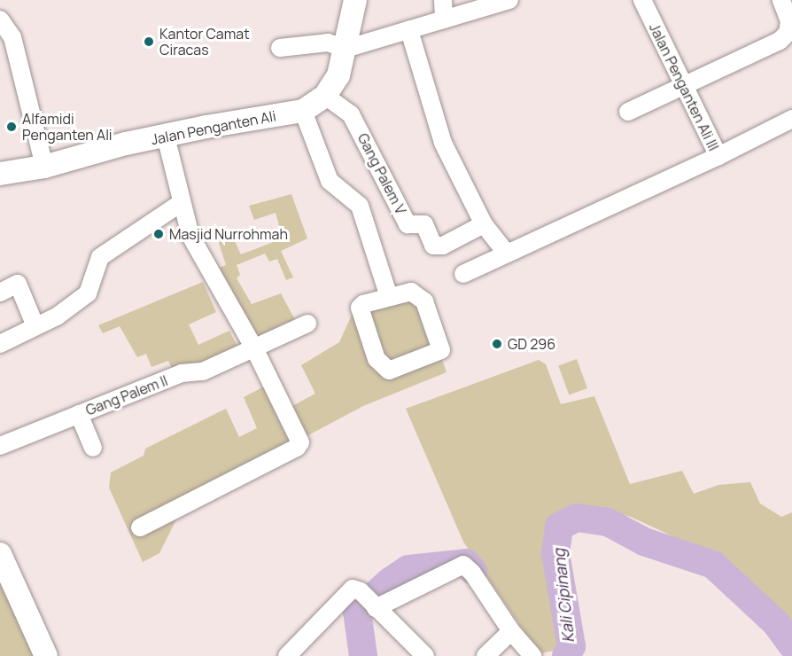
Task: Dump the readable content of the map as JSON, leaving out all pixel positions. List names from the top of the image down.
{
  "streets": {
    "street": [
      "Jalan Penganten Ali III",
      "Jalan Penganten Ali",
      "Gang Palem V",
      "Gang Palem II"
    ]
  },
  "crossings": [
    ["Jalan Penganten Ali", "Gang Palem V"]
  ],
  "water": ["Kali Cipinang"],
  "places": [
    "Kantor Camat Ciracas",
    "Alfamidi Penganten Ali",
    "Masjid Nurrohmah",
    "GD 296"
  ]
}
